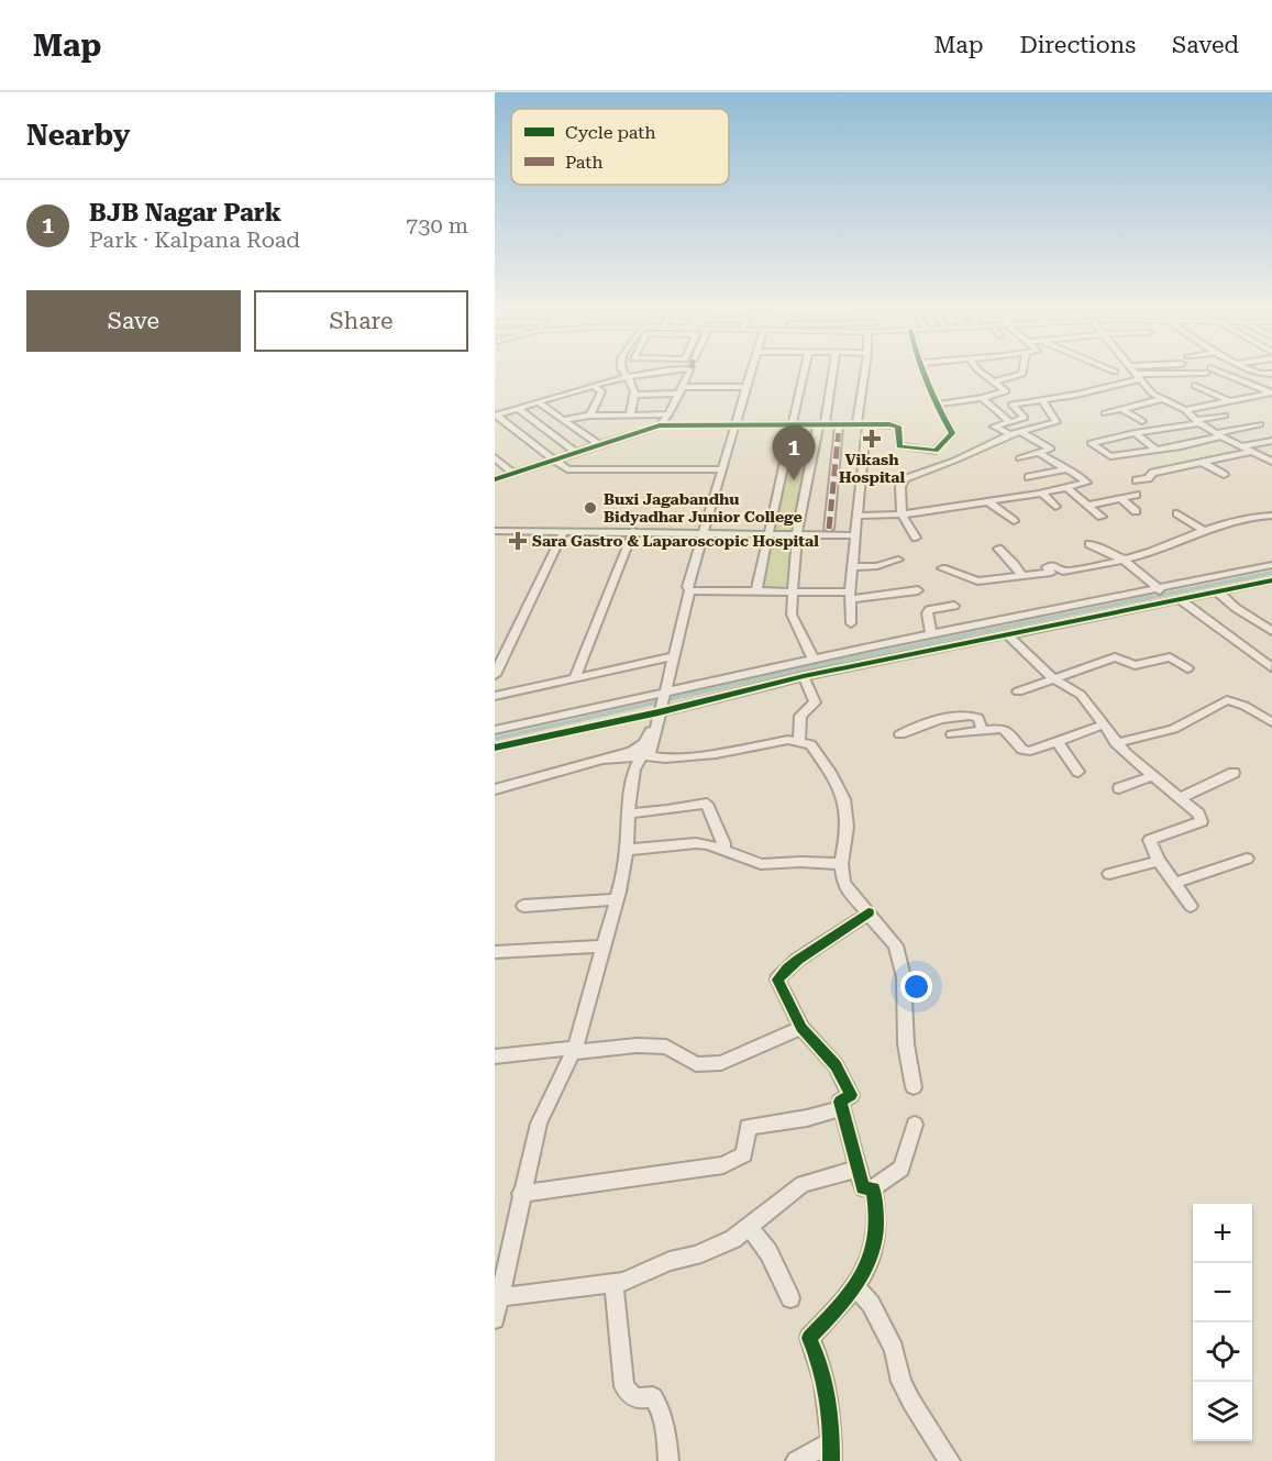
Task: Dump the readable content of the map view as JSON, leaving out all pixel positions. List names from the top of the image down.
{
  "places": {
    "health": ["Vikash Hospital", "Sara Gastro & Laparoscopic Hospital"],
    "other": ["Buxi Jagabandhu Bidyadhar Junior College"]
  },
  "legend": ["Cycle path", "Path"],
  "page": {
    "header": "Map",
    "nav": ["Map", "Directions", "Saved"],
    "heading": "Nearby",
    "list": [
      {
        "mark": "1",
        "name": "BJB Nagar Park",
        "note": "Park · Kalpana Road",
        "value": "730 m"
      }
    ],
    "buttons": ["Save", "Share"],
    "pins": "1",
    "map_buttons": ["+", "−"]
  }
}
